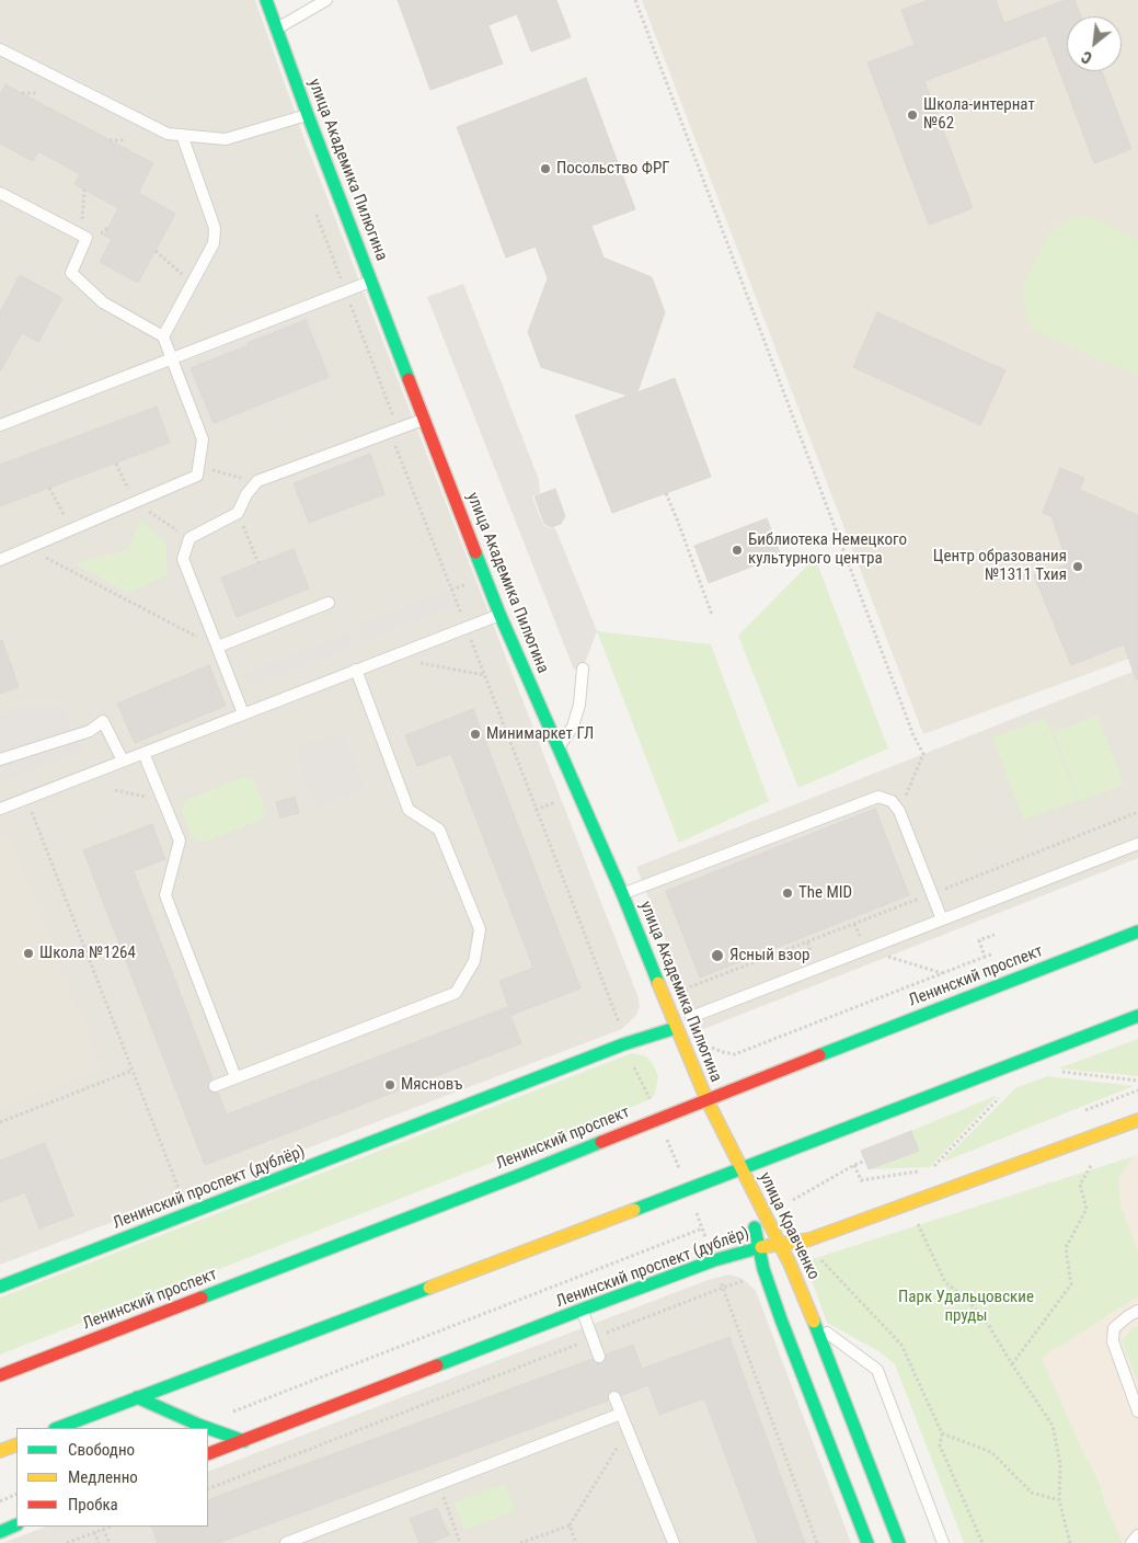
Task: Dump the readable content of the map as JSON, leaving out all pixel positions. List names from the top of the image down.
{
  "streets": {
    "street": [
      "улица Академика Пилюгина",
      "Ленинский проспект",
      "Ленинский проспект (дублёр)",
      "улица Кравченко"
    ]
  },
  "crossings": [
    ["улица Академика Пилюгина", "Ленинский проспект"],
    ["улица Академика Пилюгина", "Ленинский проспект (дублёр)"],
    ["улица Академика Пилюгина", "улица Кравченко"],
    ["Ленинский проспект (дублёр)", "улица Кравченко"]
  ],
  "parks": ["Парк Удальцовские пруды"],
  "places": [
    "Школа-интернат №62",
    "Посольство ФРГ",
    "Библиотека Немецкого культурного центра",
    "Центр образования №1311 Тхия",
    "Минимаркет ГЛ",
    "The MID",
    "Школа №1264",
    "Ясный взор",
    "Мясновъ"
  ],
  "legend": ["Свободно", "Медленно", "Пробка"],
  "north": "bottom left"
}
